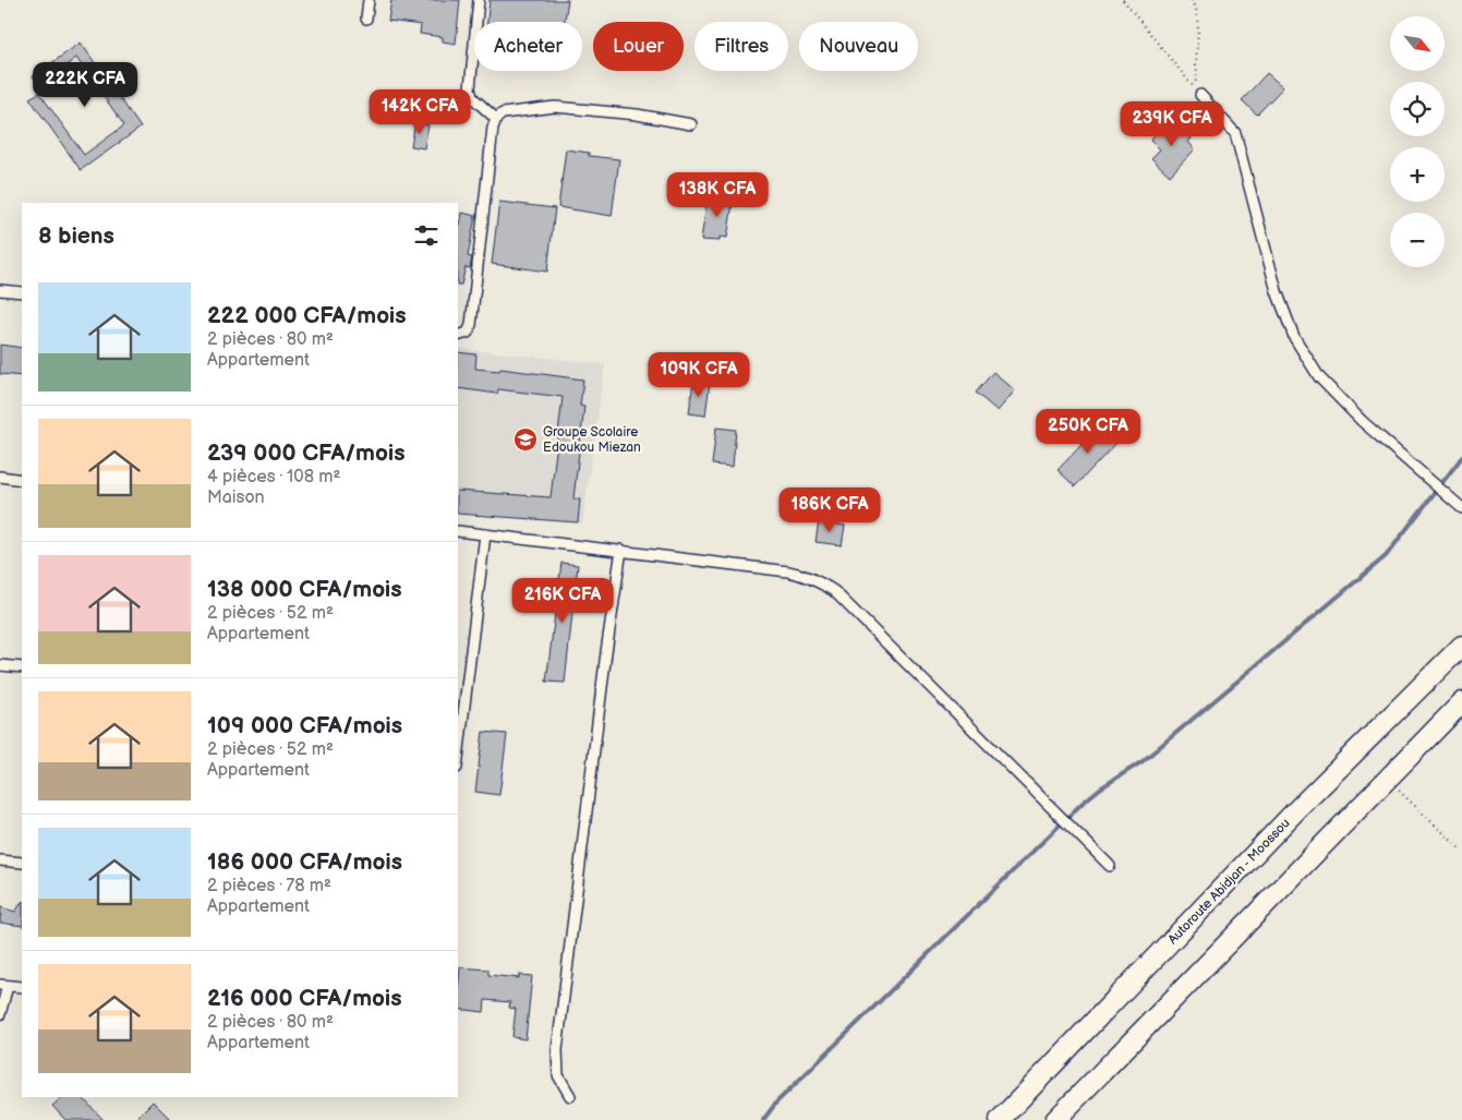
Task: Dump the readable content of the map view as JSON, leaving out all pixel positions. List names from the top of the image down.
{
  "streets": {
    "highway": ["Autoroute Abidjan - Moossou"]
  },
  "places": {
    "school or university": ["Groupe Scolaire Edoukou Miezan"]
  },
  "north": "bottom right",
  "page": {
    "map_buttons": ["+", "−"],
    "chip": [
      "Acheter",
      "Louer",
      "Filtres",
      "Nouveau"
    ],
    "price": [
      "222K CFA",
      "142K CFA",
      "239K CFA",
      "138K CFA",
      "109K CFA",
      "250K CFA",
      "186K CFA",
      "216K CFA"
    ],
    "heading": "8 biens",
    "list": [
      {
        "name": "222 000 CFA/mois",
        "note": "2 pièces · 80 m² · Appartement"
      },
      {
        "name": "239 000 CFA/mois",
        "note": "4 pièces · 108 m² · Maison"
      },
      {
        "name": "138 000 CFA/mois",
        "note": "2 pièces · 52 m² · Appartement"
      },
      {
        "name": "109 000 CFA/mois",
        "note": "2 pièces · 52 m² · Appartement"
      },
      {
        "name": "186 000 CFA/mois",
        "note": "2 pièces · 78 m² · Appartement"
      },
      {
        "name": "216 000 CFA/mois",
        "note": "2 pièces · 80 m² · Appartement"
      }
    ]
  }
}
